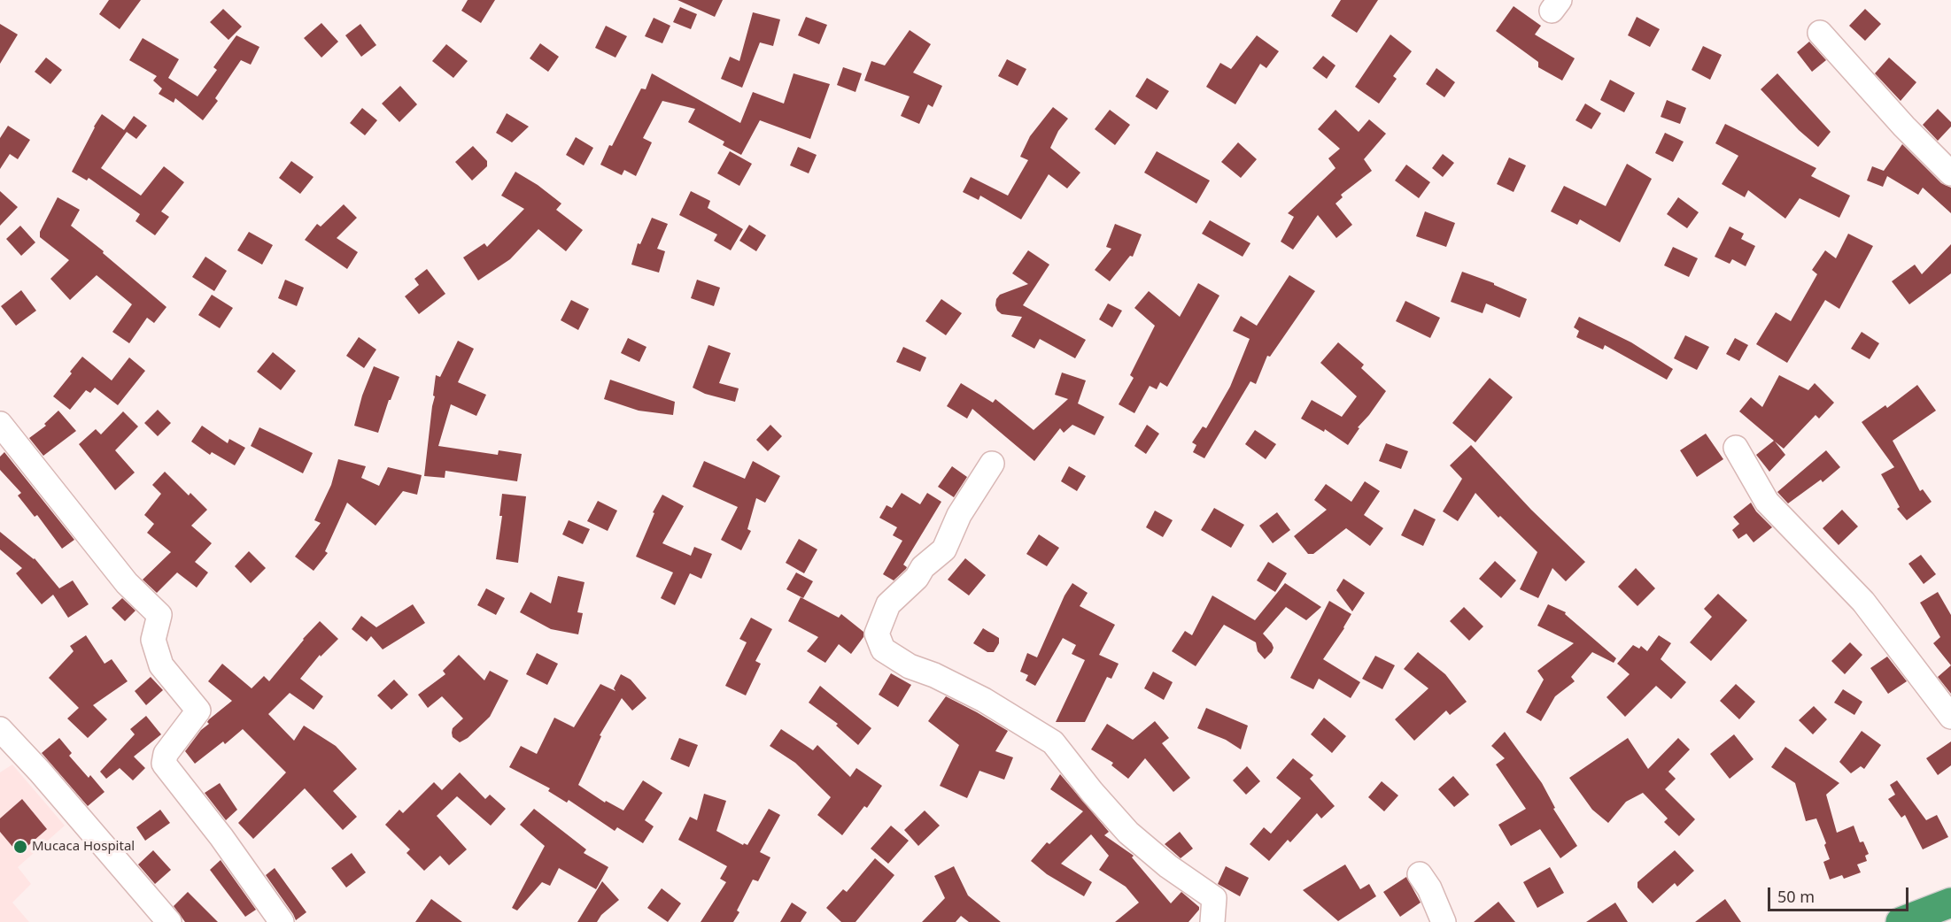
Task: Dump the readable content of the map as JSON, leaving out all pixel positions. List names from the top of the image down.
{
  "places": ["Mucaca Hospital"],
  "scale_bar": "50 m"
}
